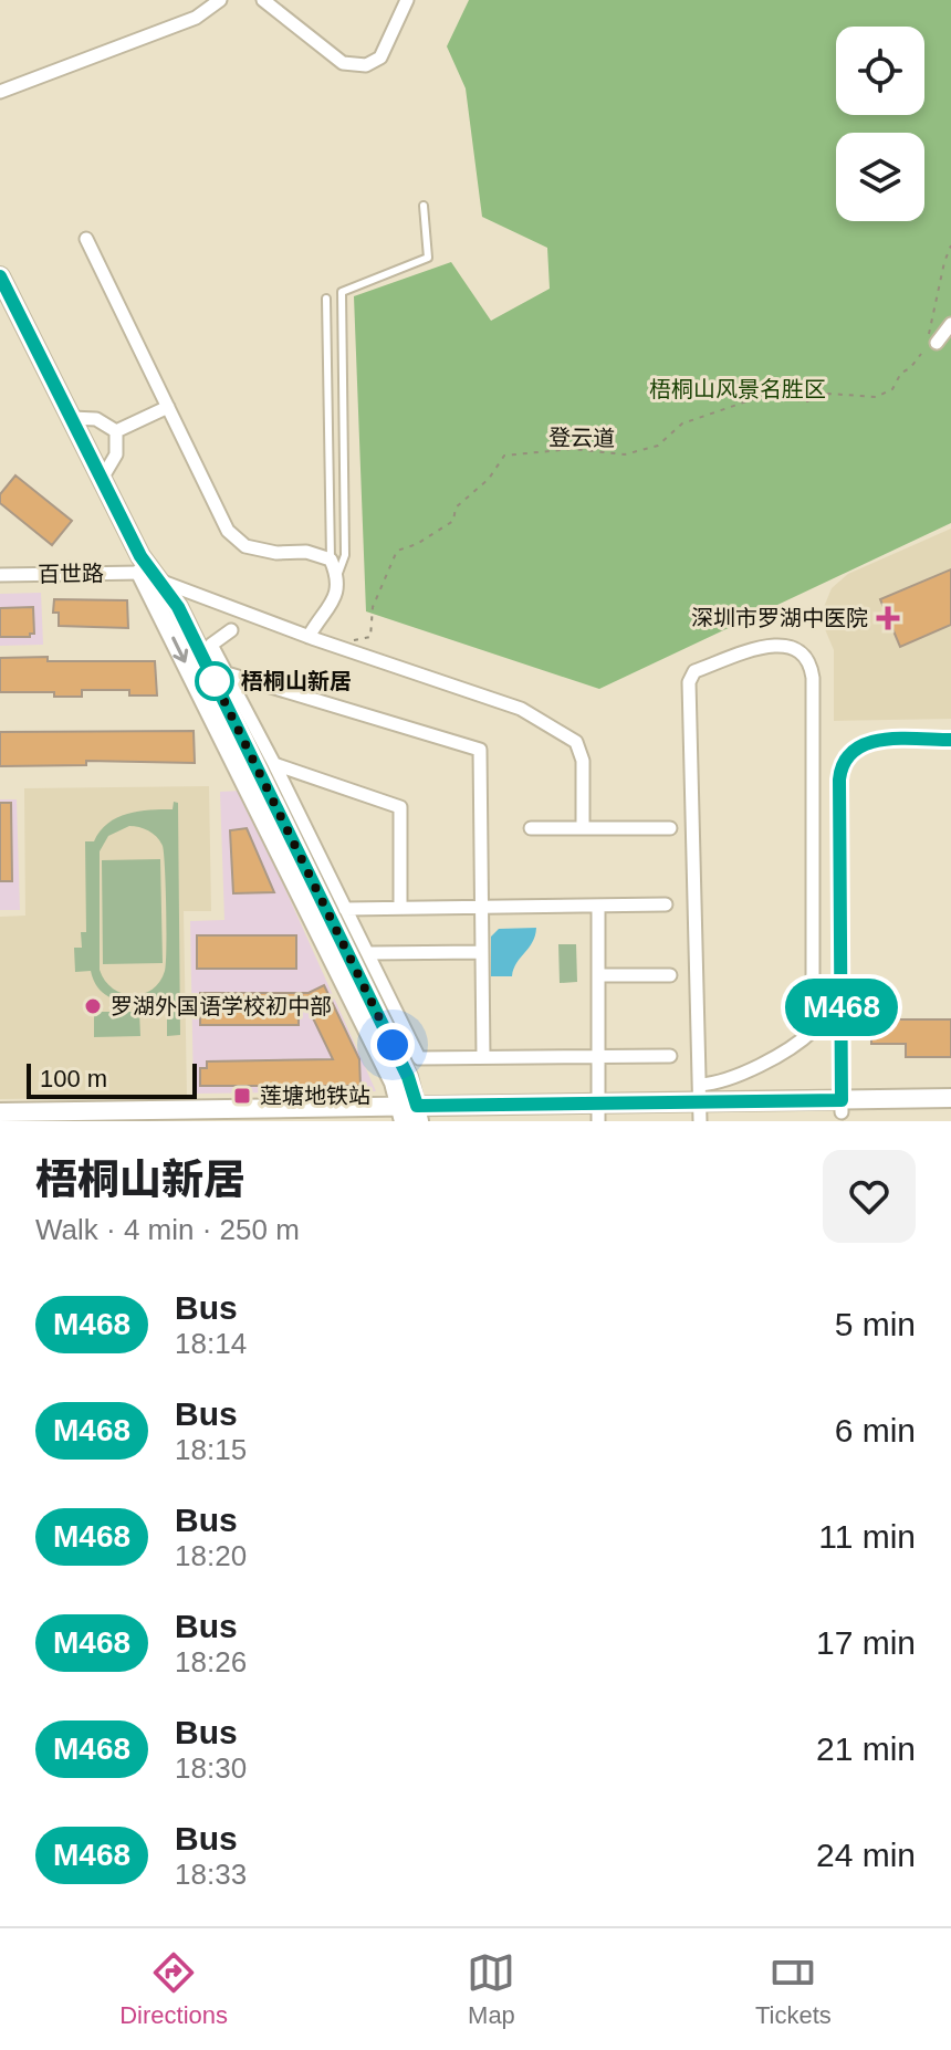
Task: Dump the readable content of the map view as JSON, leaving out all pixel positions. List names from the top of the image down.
{
  "streets": {
    "street": ["百世路"],
    "path": ["登云道"]
  },
  "parks": ["梧桐山风景名胜区"],
  "places": {
    "health": ["深圳市罗湖中医院"],
    "other": ["梧桐山新居", "罗湖外国语学校初中部"],
    "transit": ["莲塘地铁站"]
  },
  "lines": ["bus line M468"],
  "scale_bar": "100 m",
  "page": {
    "on_map": "M468",
    "scale": "100 m",
    "heading": ["梧桐山新居", "Walk · 4 min · 250 m"],
    "list": [
      {
        "mark": "M468",
        "name": "Bus",
        "note": "18:14",
        "value": "5 min"
      },
      {
        "mark": "M468",
        "name": "Bus",
        "note": "18:15",
        "value": "6 min"
      },
      {
        "mark": "M468",
        "name": "Bus",
        "note": "18:20",
        "value": "11 min"
      },
      {
        "mark": "M468",
        "name": "Bus",
        "note": "18:26",
        "value": "17 min"
      },
      {
        "mark": "M468",
        "name": "Bus",
        "note": "18:30",
        "value": "21 min"
      },
      {
        "mark": "M468",
        "name": "Bus",
        "note": "18:33",
        "value": "24 min"
      }
    ],
    "tabs": ["Directions", "Map", "Tickets"]
  }
}
